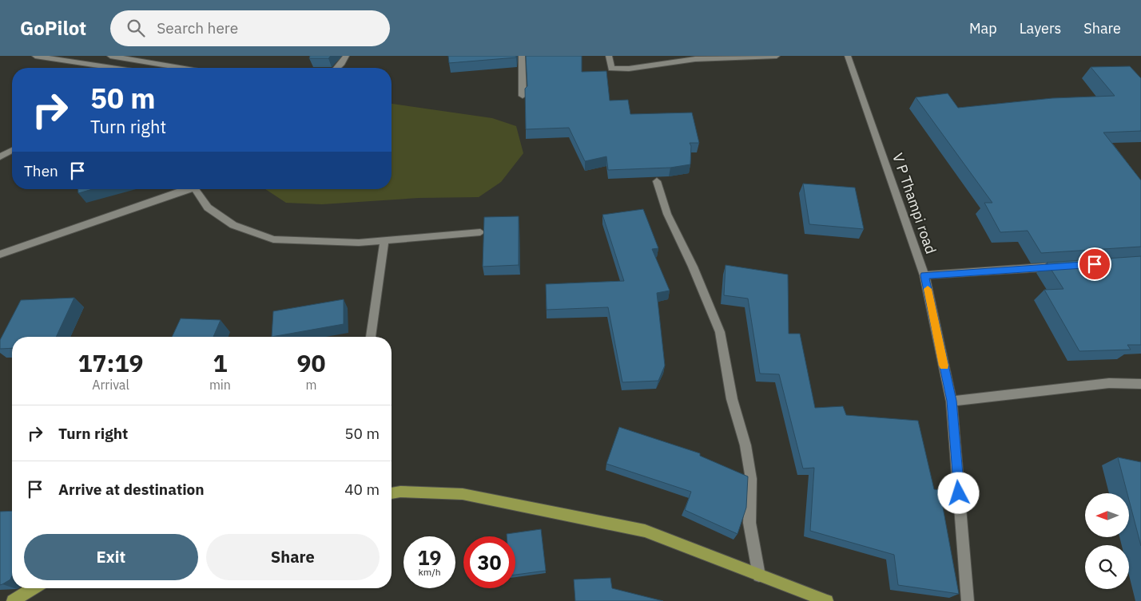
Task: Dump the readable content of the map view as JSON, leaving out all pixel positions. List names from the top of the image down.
{
  "streets": {
    "street": ["V P Thampi road"]
  },
  "north": "left",
  "page": {
    "header": "GoPilot",
    "search": "Search here",
    "nav": ["Map", "Layers", "Share"],
    "turn": ["50 m", "Turn right"],
    "then": "Then",
    "eta": [
      "17:19",
      "Arrival",
      "1",
      "min",
      "90",
      "m"
    ],
    "list": [
      {
        "name": "Turn right",
        "value": "50 m"
      },
      {
        "name": "Arrive at destination",
        "value": "40 m"
      }
    ],
    "buttons": ["Exit", "Share"],
    "speed": "19 km/h",
    "limit": "30"
  }
}
